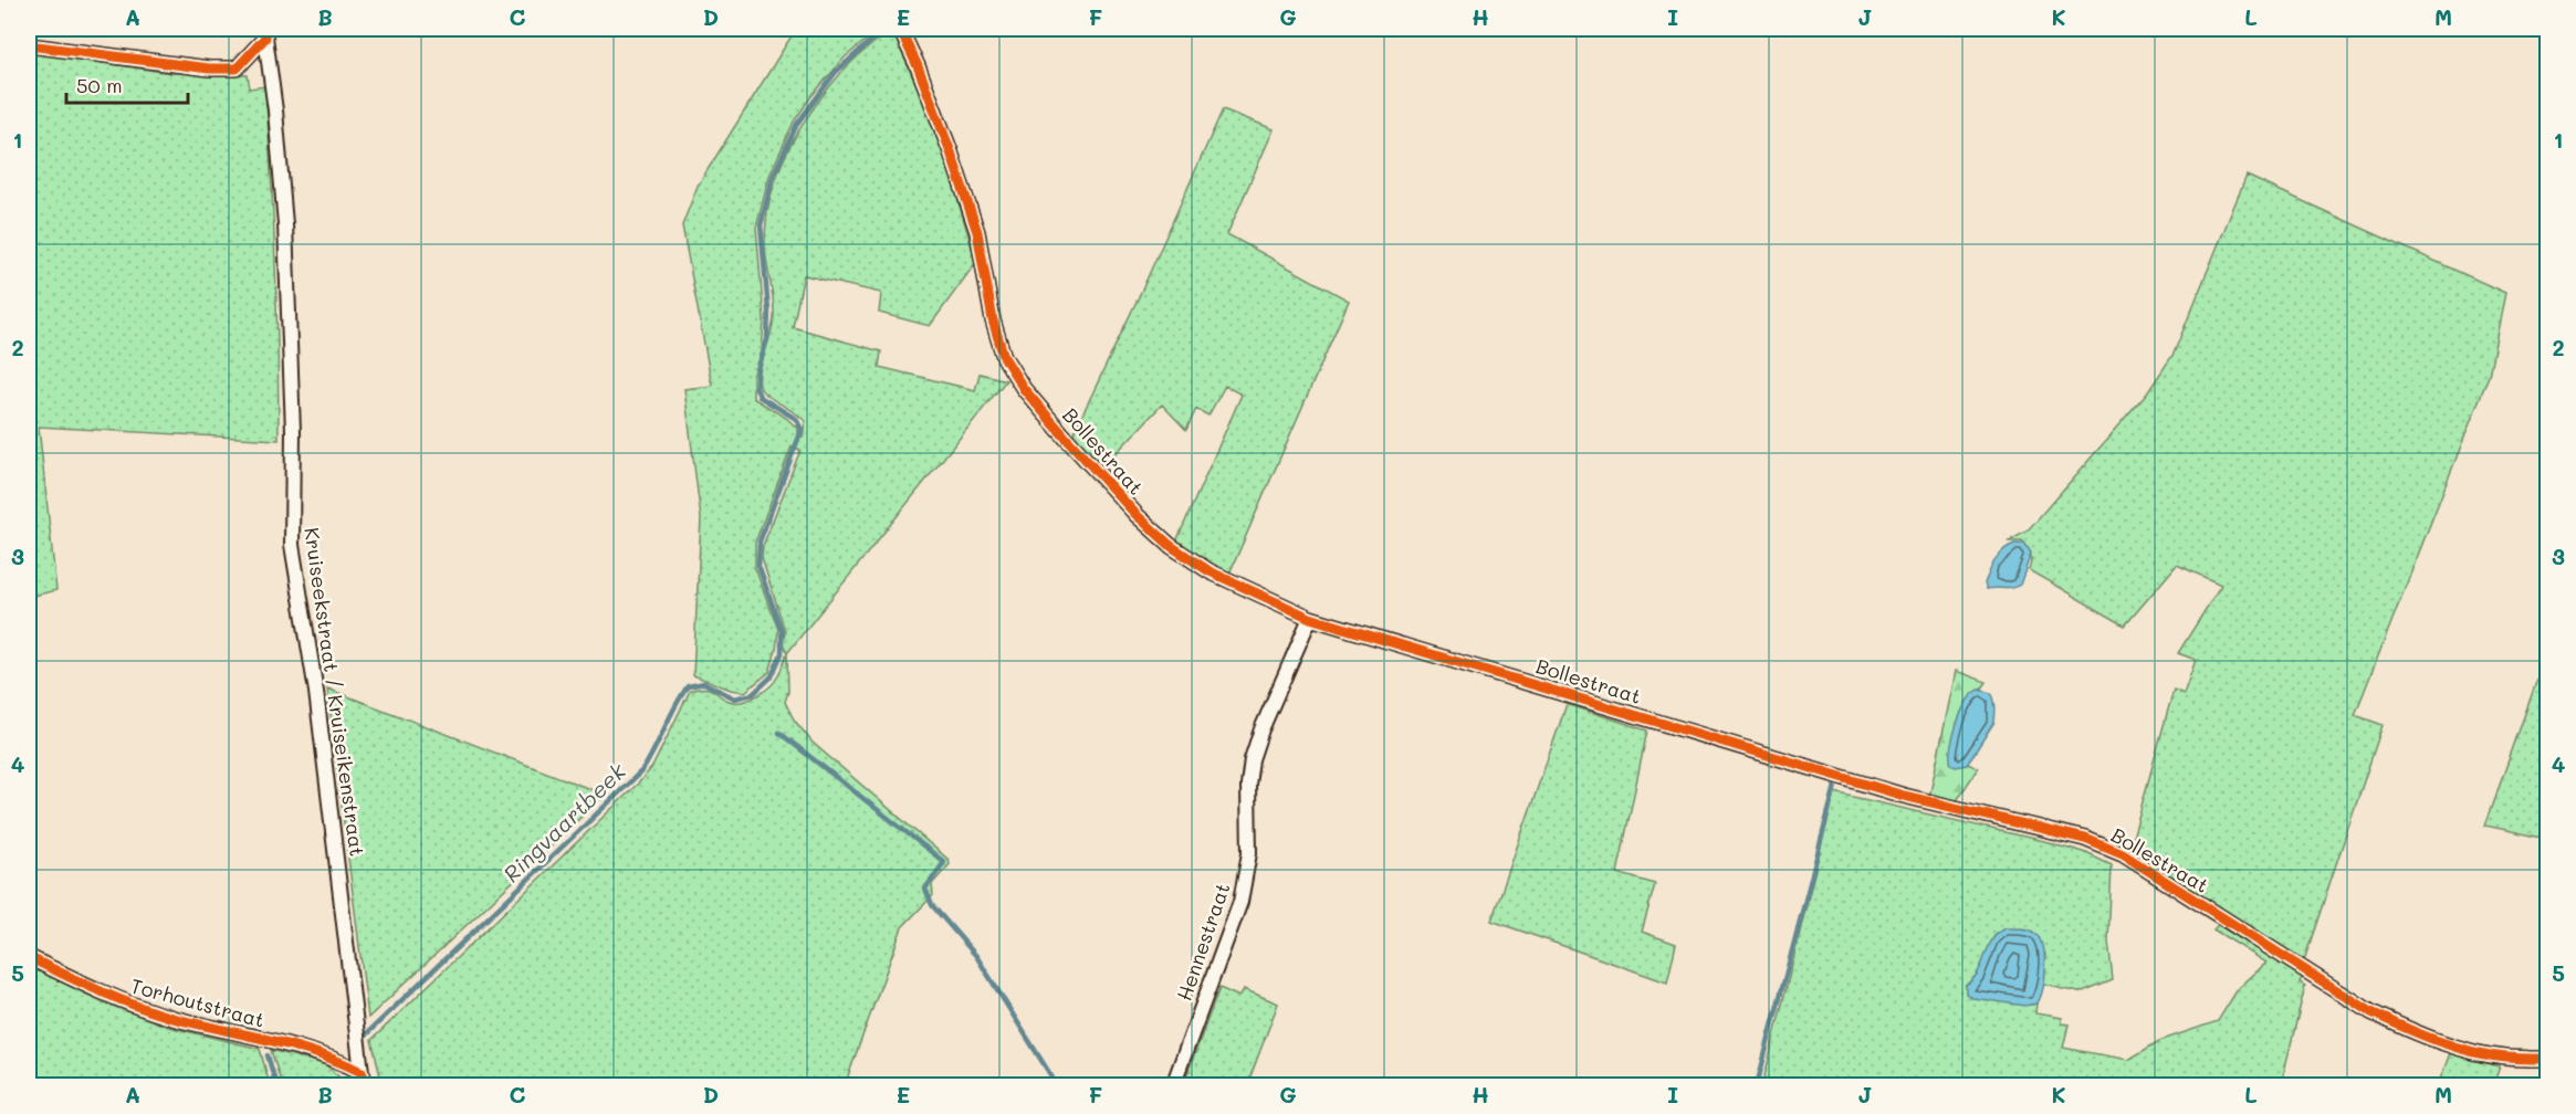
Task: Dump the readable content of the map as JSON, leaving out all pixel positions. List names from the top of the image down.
{
  "streets": {
    "street": [
      "Bollestraat",
      "Kruiseekstraat / Kruiseikenstraat",
      "Hennestraat",
      "Torhoutstraat"
    ]
  },
  "crossings": [
    ["Bollestraat", "Hennestraat"],
    ["Kruiseekstraat / Kruiseikenstraat", "Torhoutstraat"]
  ],
  "water": ["Ringvaartbeek"],
  "scale_bar": "50 m",
  "grid": {
    "columns": [
      "A",
      "B",
      "C",
      "D",
      "E",
      "F",
      "G",
      "H",
      "I",
      "J",
      "K",
      "L",
      "M"
    ],
    "rows": [
      "1",
      "2",
      "3",
      "4",
      "5"
    ]
  }
}
